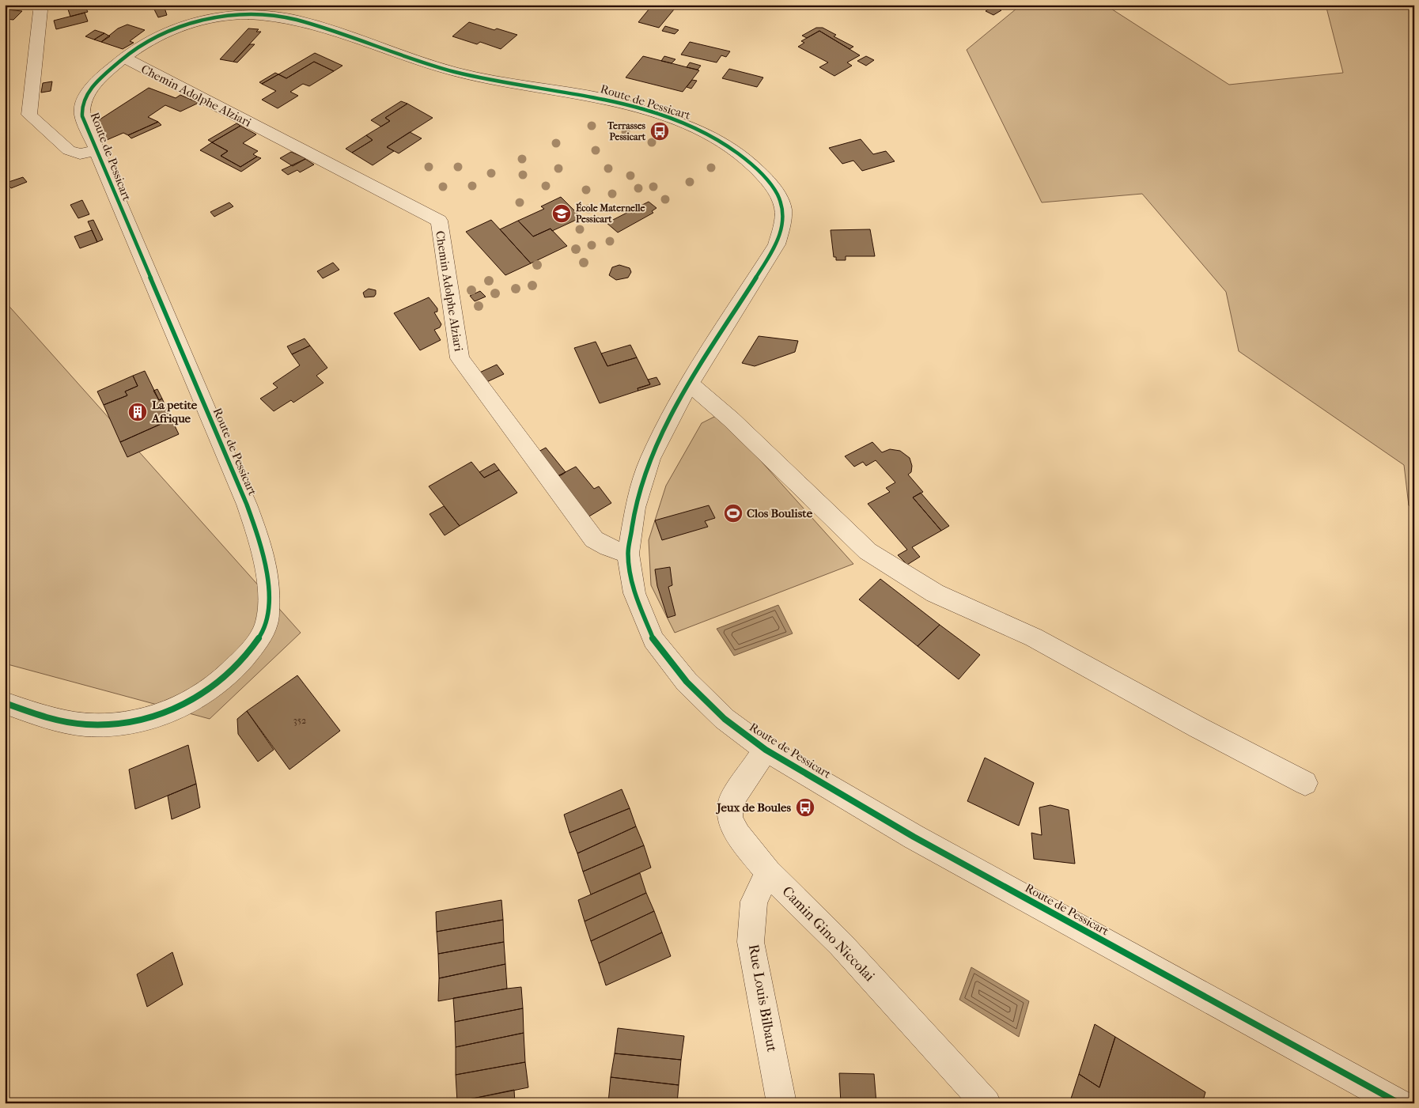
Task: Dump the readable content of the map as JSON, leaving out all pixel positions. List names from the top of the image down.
{
  "streets": {
    "street": [
      "Chemin Adolphe Alziari",
      "Route de Pessicart",
      "Camin Gino Niccolai",
      "Rue Louis Bilbaut"
    ]
  },
  "crossings": [
    ["Chemin Adolphe Alziari", "Route de Pessicart"],
    ["Route de Pessicart", "Camin Gino Niccolai"],
    ["Camin Gino Niccolai", "Rue Louis Bilbaut"]
  ],
  "places": {
    "bus stop": ["Terrasses Pessicart", "Jeux de Boules"],
    "school or university": ["École Maternelle Pessicart"],
    "building": ["La petite Afrique"],
    "sports": ["Clos Bouliste"]
  },
  "house_numbers": ["352"]
}
